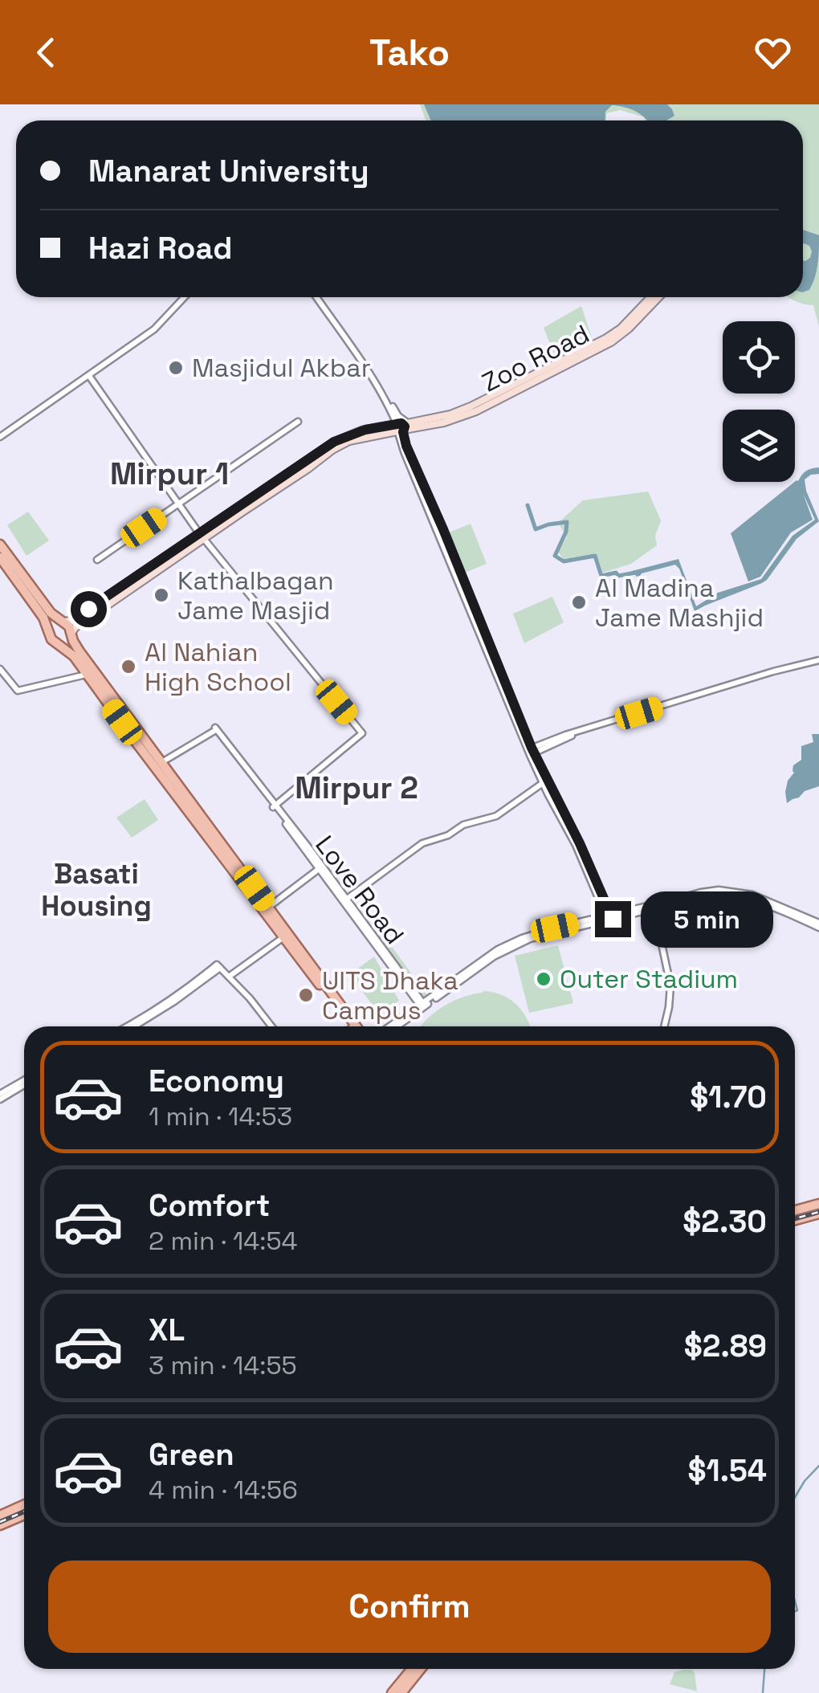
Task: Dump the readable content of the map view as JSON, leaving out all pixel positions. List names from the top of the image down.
{
  "streets": {
    "main road": ["Zoo Road"],
    "street": ["Love Road"]
  },
  "districts": ["Mirpur 1", "Mirpur 2", "Basati Housing"],
  "places": [
    "Masjidul Akbar",
    "Kathalbagan Jame Masjid",
    "Al Madina Jame Mashjid",
    "Al Nahian High School",
    "Outer Stadium",
    "UITS Dhaka Campus"
  ],
  "page": {
    "header": "Tako",
    "banner": ["Manarat University", "Hazi Road"],
    "bubble": "5 min",
    "list": [
      {
        "name": "Economy",
        "note": "1 min · 14:53",
        "value": "$1.70"
      },
      {
        "name": "Comfort",
        "note": "2 min · 14:54",
        "value": "$2.30"
      },
      {
        "name": "XL",
        "note": "3 min · 14:55",
        "value": "$2.89"
      },
      {
        "name": "Green",
        "note": "4 min · 14:56",
        "value": "$1.54"
      }
    ],
    "buttons": "Confirm"
  }
}
